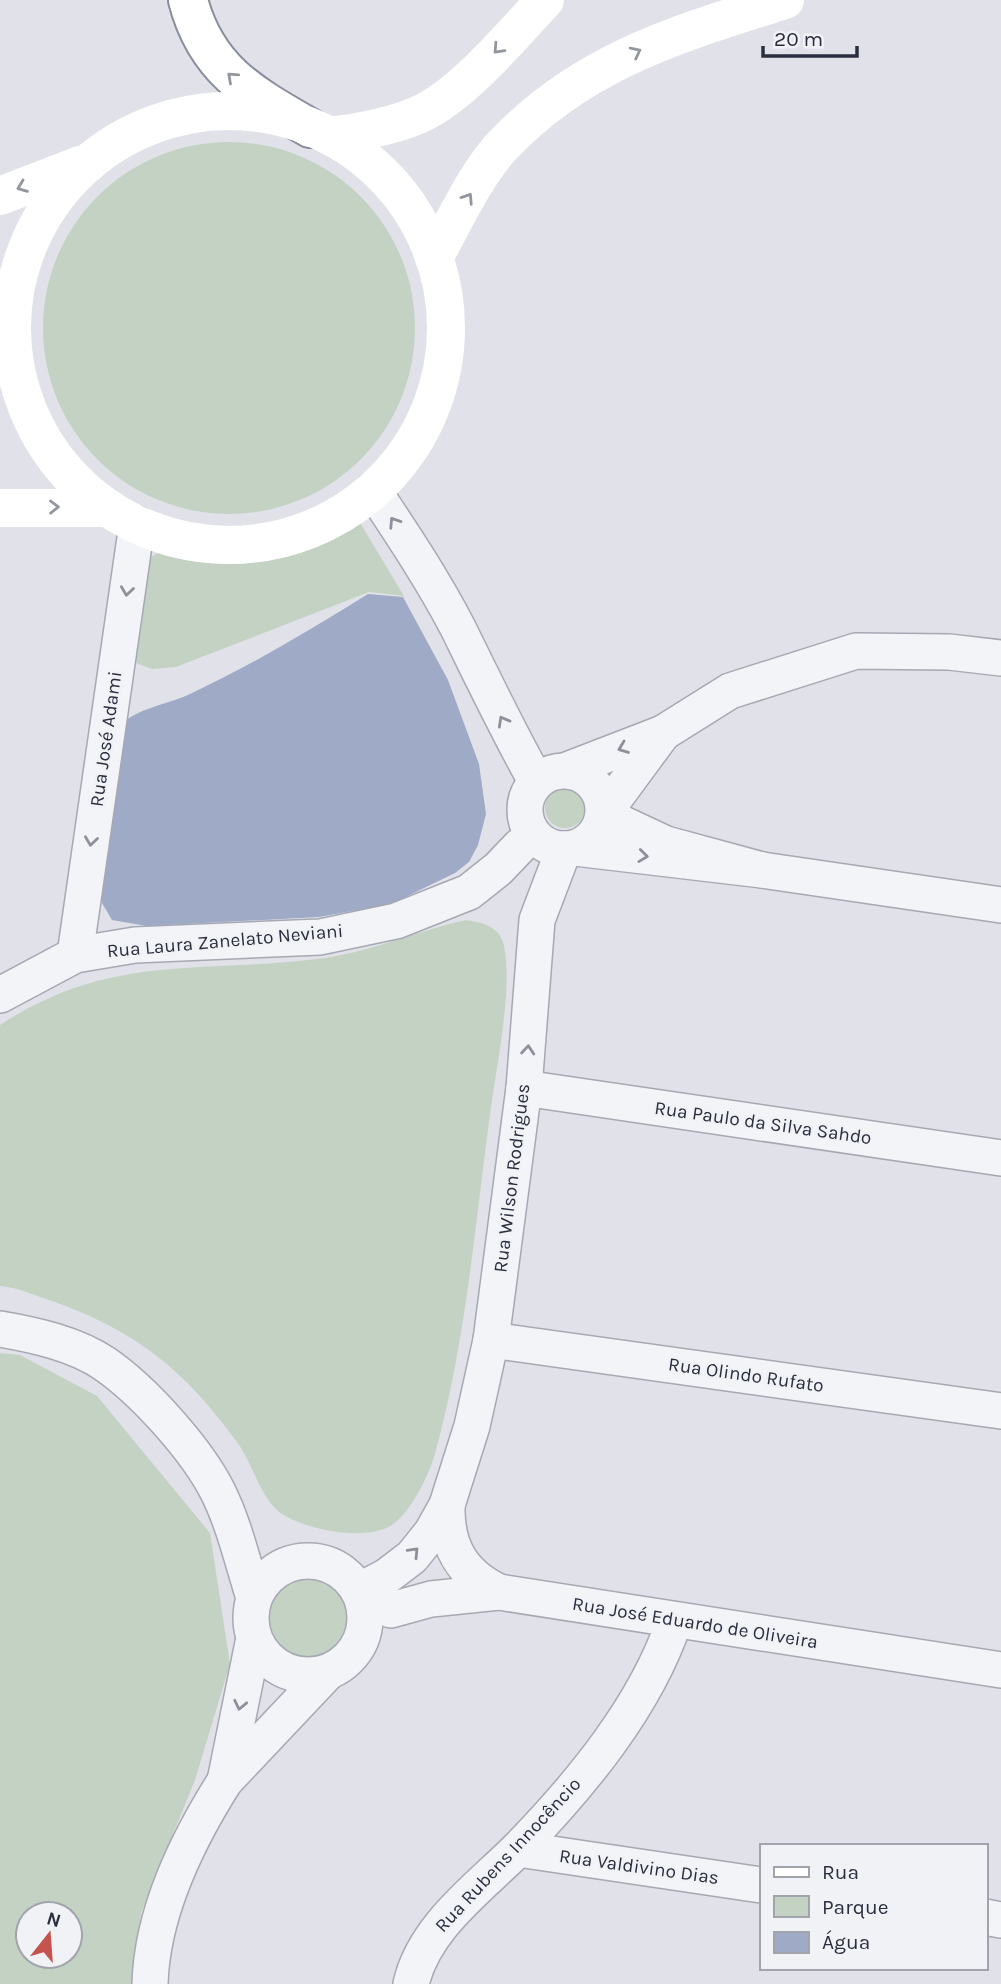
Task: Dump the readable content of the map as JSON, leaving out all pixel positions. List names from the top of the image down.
{
  "streets": {
    "street": [
      "Rua José Adami",
      "Rua Laura Zanelato Neviani",
      "Rua Paulo da Silva Sahdo",
      "Rua Wilson Rodrigues",
      "Rua Olindo Rufato",
      "Rua José Eduardo de Oliveira",
      "Rua Rubens Innocêncio",
      "Rua Valdivino Dias"
    ]
  },
  "crossings": [
    ["Rua José Adami", "Rua Laura Zanelato Neviani"],
    ["Rua Laura Zanelato Neviani", "Rua Wilson Rodrigues"],
    ["Rua Paulo da Silva Sahdo", "Rua Wilson Rodrigues"],
    ["Rua Wilson Rodrigues", "Rua Olindo Rufato"],
    ["Rua Wilson Rodrigues", "Rua José Eduardo de Oliveira"],
    ["Rua José Eduardo de Oliveira", "Rua Rubens Innocêncio"],
    ["Rua Rubens Innocêncio", "Rua Valdivino Dias"]
  ],
  "one_way": ["Rua José Adami", "Rua Wilson Rodrigues"],
  "legend": ["Rua", "Parque", "Água"],
  "scale_bar": "20 m",
  "north": "top"
}
